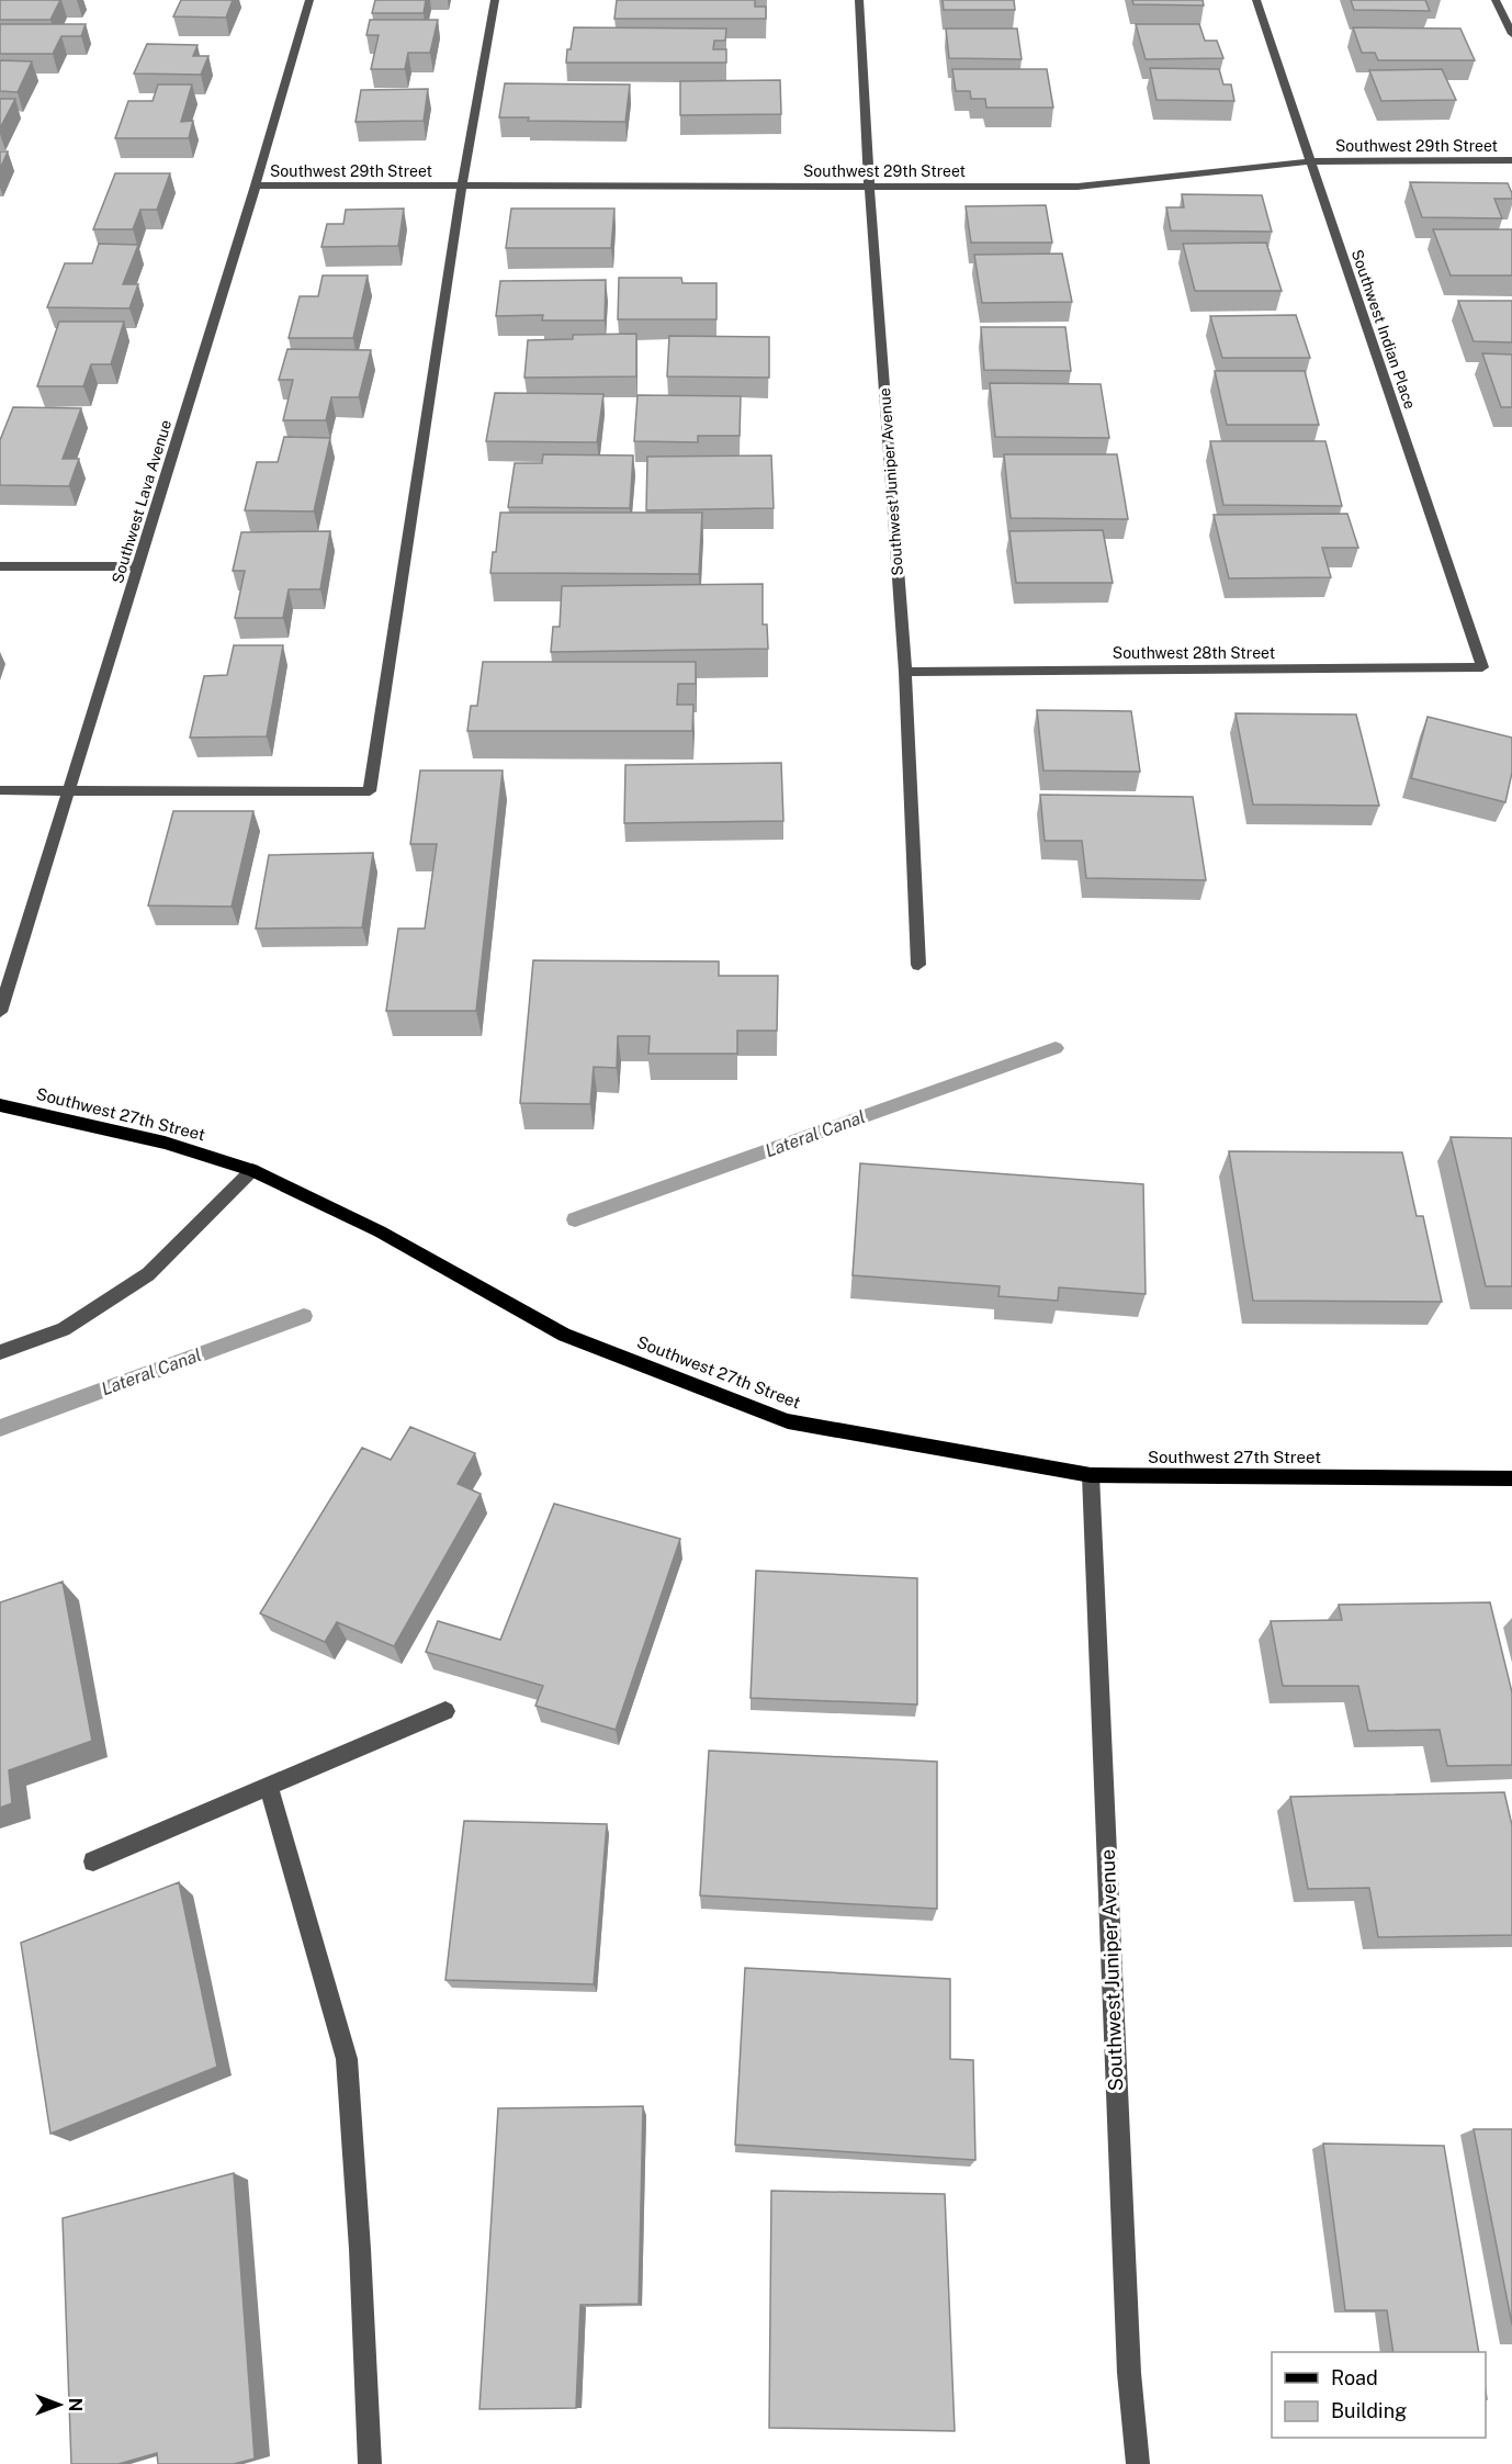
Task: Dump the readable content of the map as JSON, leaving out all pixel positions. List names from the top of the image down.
{
  "streets": {
    "main road": ["Southwest 27th Street"],
    "street": [
      "Southwest 29th Street",
      "Southwest Indian Place",
      "Southwest Juniper Avenue",
      "Southwest Lava Avenue",
      "Southwest 28th Street"
    ]
  },
  "crossings": [
    ["Southwest 29th Street", "Southwest Indian Place"],
    ["Southwest 29th Street", "Southwest Juniper Avenue"],
    ["Southwest 29th Street", "Southwest Lava Avenue"],
    ["Southwest Indian Place", "Southwest 28th Street"],
    ["Southwest Juniper Avenue", "Southwest 28th Street"],
    ["Southwest Juniper Avenue", "Southwest 27th Street"]
  ],
  "water": ["Lateral Canal"],
  "legend": ["Road", "Building"],
  "north": "right"
}
